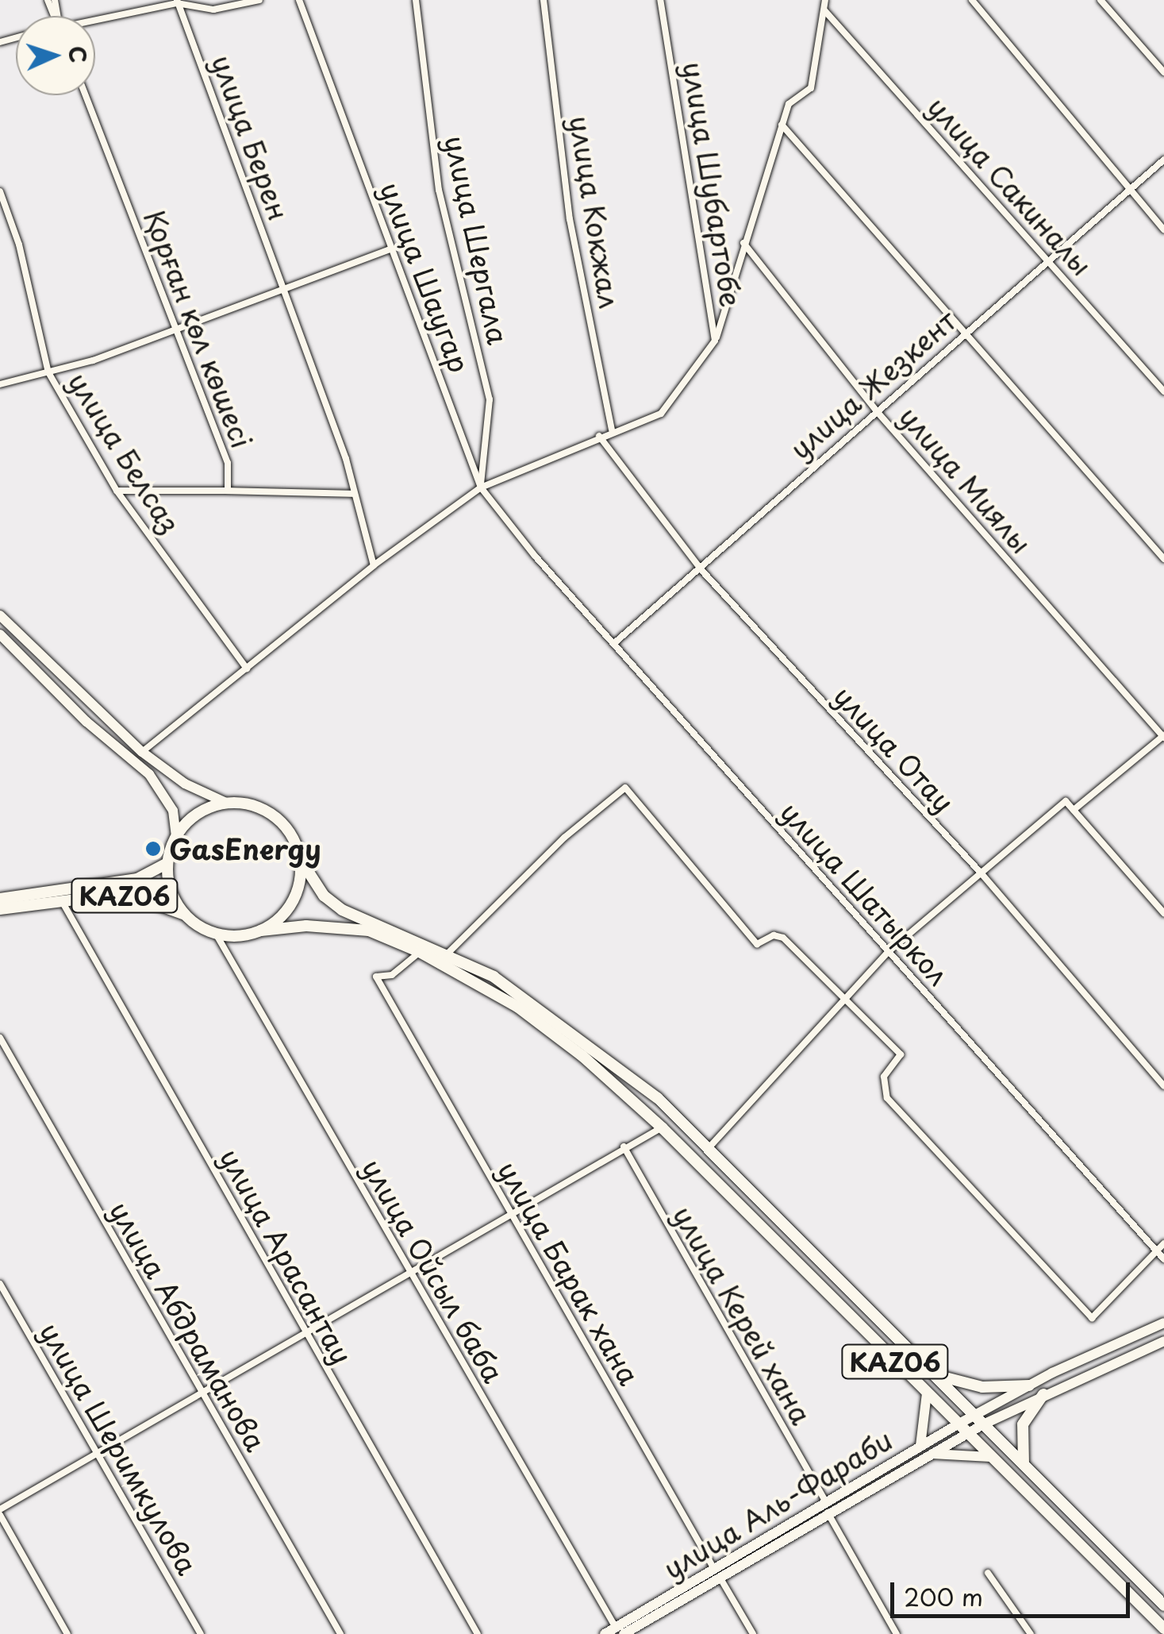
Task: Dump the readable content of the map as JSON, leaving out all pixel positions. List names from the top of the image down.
{
  "streets": {
    "highway": ["KАZ06"],
    "main road": ["улица Аль-Фараби"],
    "street": [
      "улица Берен",
      "улица Шубартобе",
      "улица Сакиналы",
      "улица Кокжал",
      "улица Шергала",
      "улица Шаугар",
      "Қорған көл көшесі",
      "улица Жезкент",
      "улица Белсаз",
      "улица Миялы",
      "улица Отау",
      "улица Шатыркол",
      "улица Арасантау",
      "улица Ойсыл баба",
      "улица Барак хана",
      "улица Керей хана",
      "улица Абдраманова",
      "улица Шеримкулова"
    ]
  },
  "crossings": [
    ["улица Берен", "улица Шубартобе"],
    ["улица Шубартобе", "улица Кокжал"],
    ["улица Шубартобе", "улица Шергала"],
    ["улица Шубартобе", "улица Шаугар"],
    ["улица Шубартобе", "улица Белсаз"],
    ["улица Шубартобе", "улица Отау"],
    ["улица Сакиналы", "улица Жезкент"],
    ["улица Шергала", "улица Шаугар"],
    ["улица Шаугар", "улица Шатыркол"],
    ["Қорған көл көшесі", "улица Белсаз"],
    ["улица Жезкент", "улица Миялы"],
    ["улица Жезкент", "улица Отау"],
    ["улица Жезкент", "улица Шатыркол"],
    ["KАZ06", "улица Арасантау"],
    ["KАZ06", "улица Ойсыл баба"],
    ["KАZ06", "улица Барак хана"],
    ["KАZ06", "улица Аль-Фараби"],
    ["улица Ойсыл баба", "улица Аль-Фараби"],
    ["улица Барак хана", "улица Аль-Фараби"],
    ["улица Керей хана", "улица Аль-Фараби"]
  ],
  "places": ["GasEnergy"],
  "scale_bar": "200 m",
  "north": "right"
}
